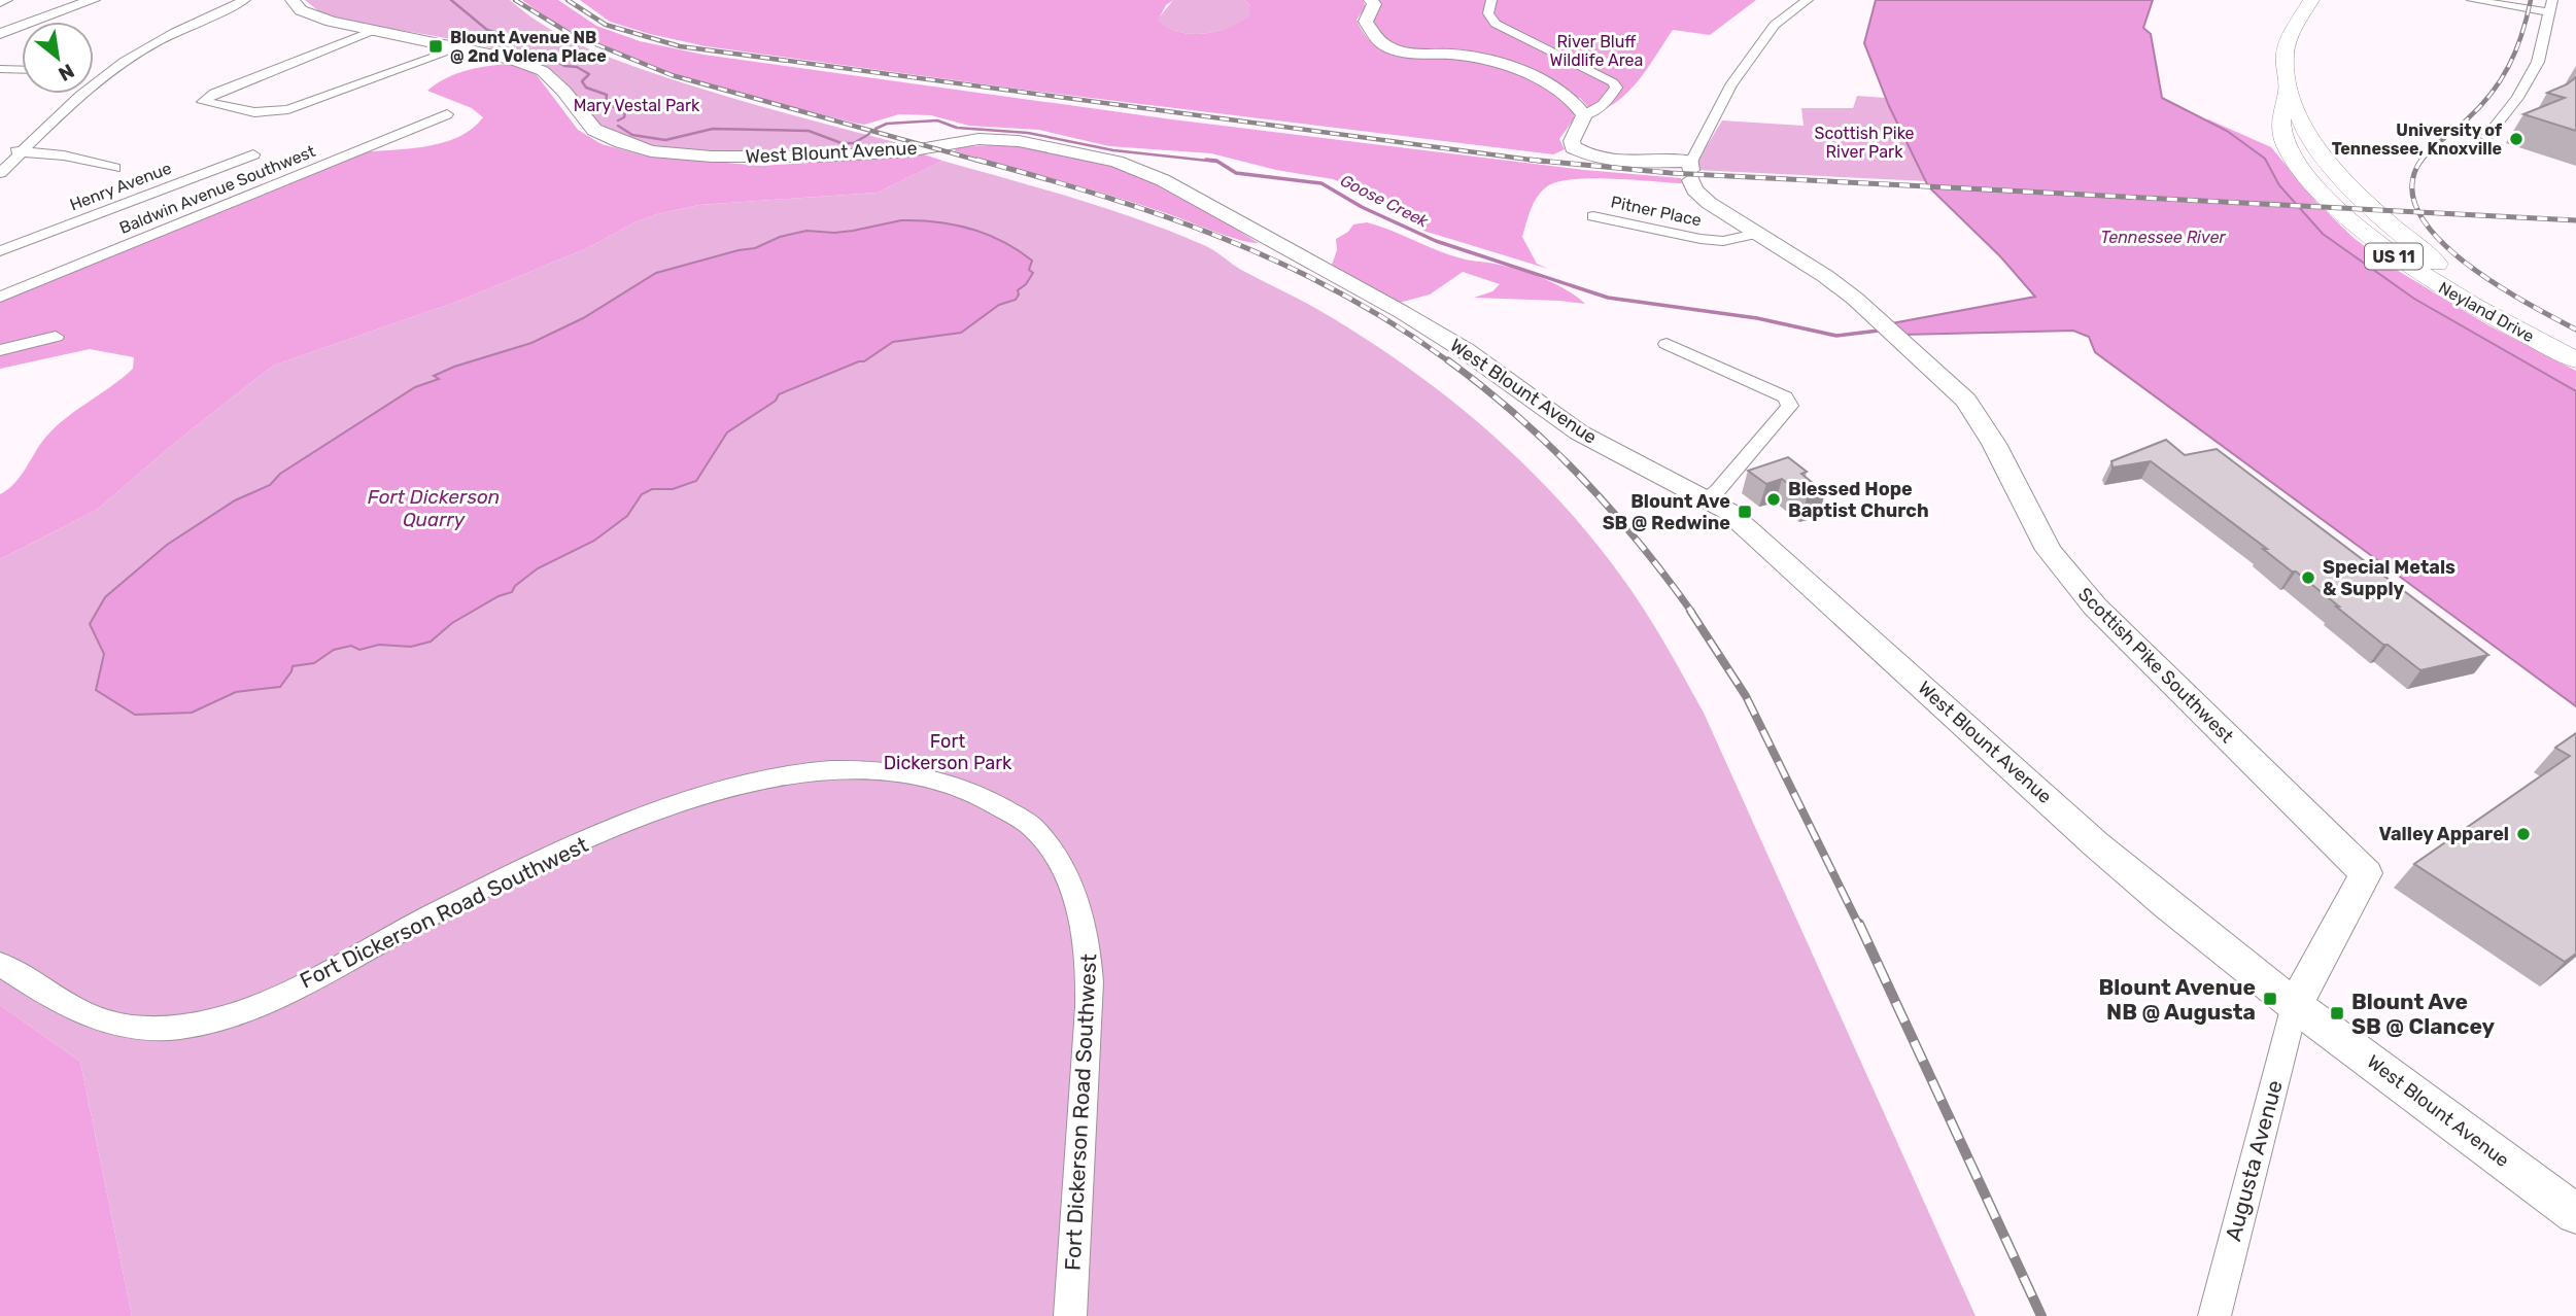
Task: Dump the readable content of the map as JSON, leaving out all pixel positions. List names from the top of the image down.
{
  "streets": {
    "main road": ["US 11", "Neyland Drive"],
    "street": [
      "West Blount Avenue",
      "Henry Avenue",
      "Baldwin Avenue Southwest",
      "Pitner Place",
      "Scottish Pike Southwest",
      "Fort Dickerson Road Southwest",
      "Augusta Avenue"
    ]
  },
  "crossings": [
    ["West Blount Avenue", "Scottish Pike Southwest"],
    ["West Blount Avenue", "Augusta Avenue"],
    ["Pitner Place", "Scottish Pike Southwest"],
    ["Scottish Pike Southwest", "Augusta Avenue"]
  ],
  "water": ["Goose Creek", "Tennessee River", "Fort Dickerson Quarry"],
  "parks": [
    "River Bluff Wildlife Area",
    "Mary Vestal Park",
    "Scottish Pike River Park",
    "Fort Dickerson Park"
  ],
  "places": {
    "transit": [
      "Blount Avenue NB @ 2nd Volena Place",
      "Blount Ave SB @ Redwine",
      "Blount Avenue NB @ Augusta",
      "Blount Ave SB @ Clancey"
    ],
    "other": [
      "University of Tennessee, Knoxville",
      "Blessed Hope Baptist Church",
      "Special Metals & Supply",
      "Valley Apparel"
    ]
  },
  "north": "bottom right"
}
